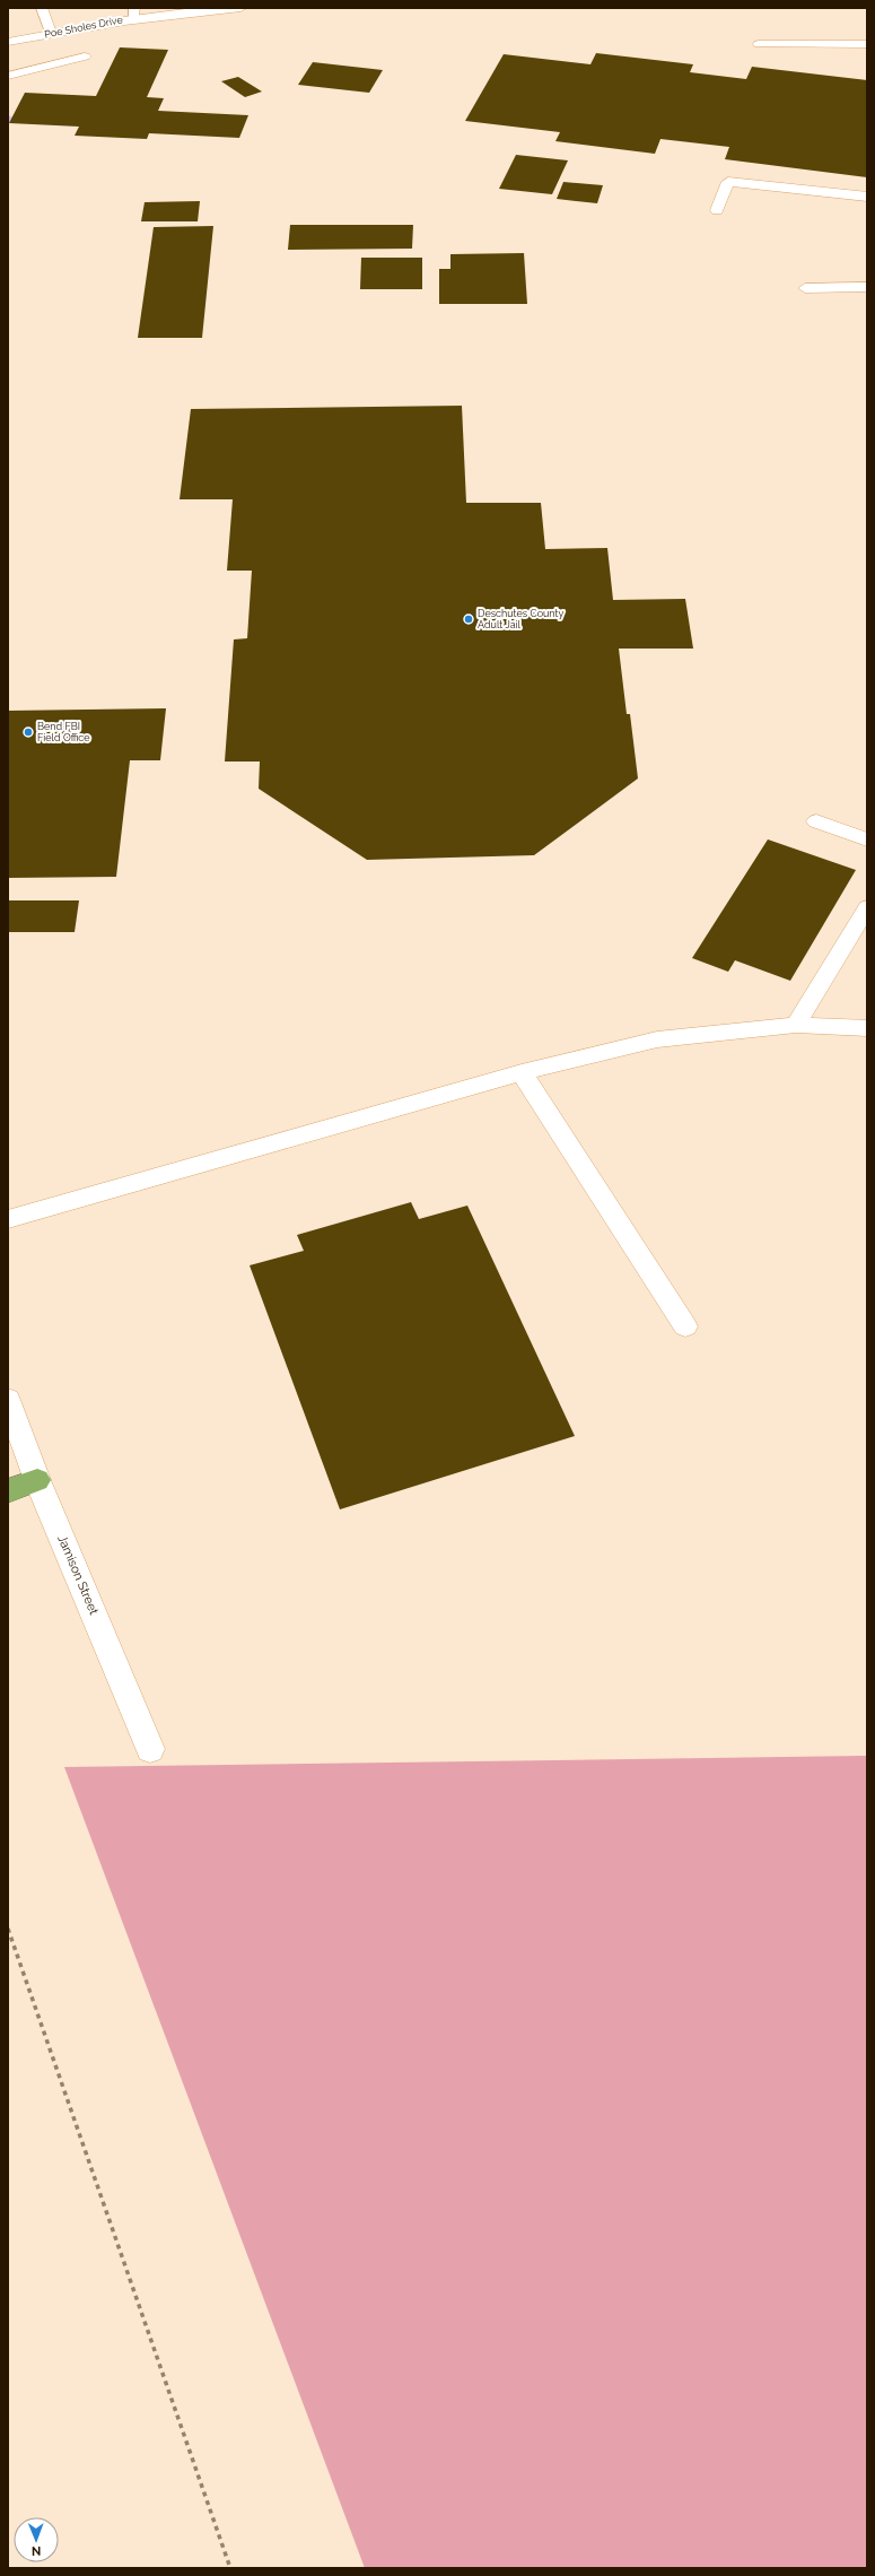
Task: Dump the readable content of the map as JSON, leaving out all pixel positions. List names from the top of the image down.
{
  "streets": {
    "street": ["Poe Sholes Drive", "Jamison Street"]
  },
  "places": ["Deschutes County Adult Jail", "Bend FBI Field Office"],
  "north": "bottom"
}
